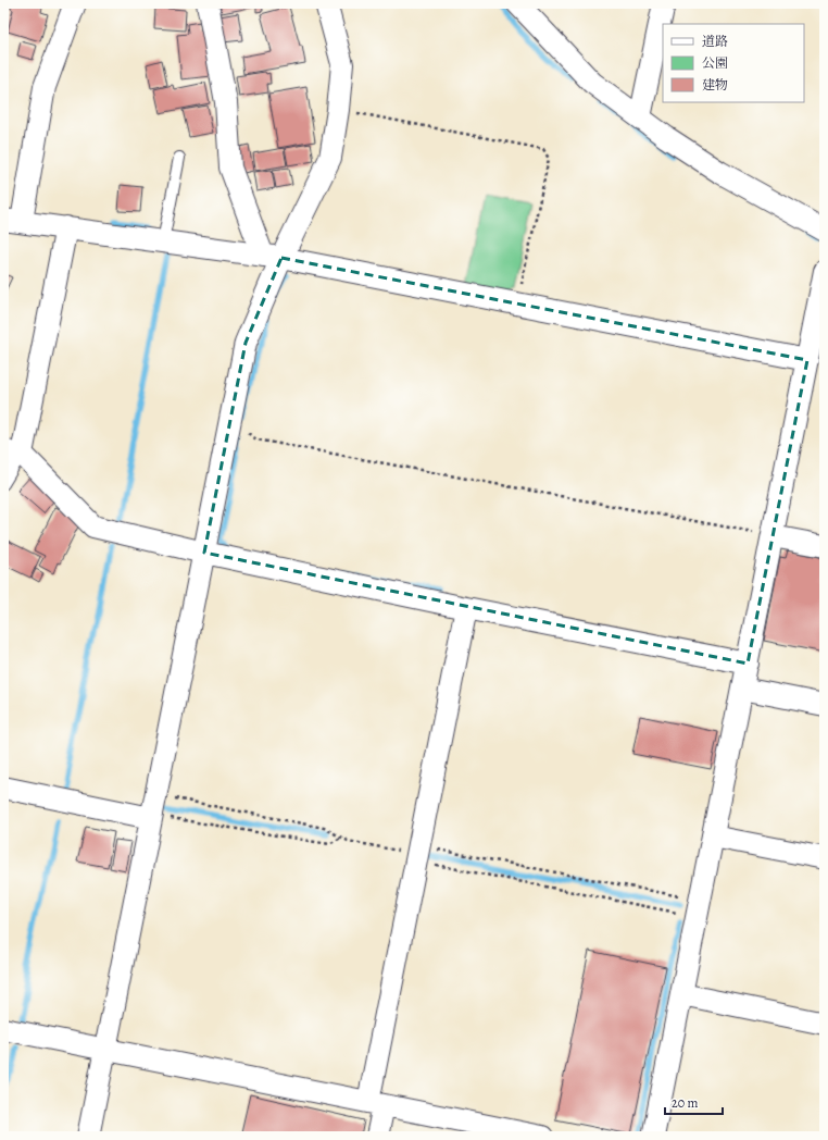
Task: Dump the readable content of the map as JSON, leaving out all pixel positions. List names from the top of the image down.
{
  "legend": ["道路", "公園", "建物"],
  "scale_bar": "20 m"
}
